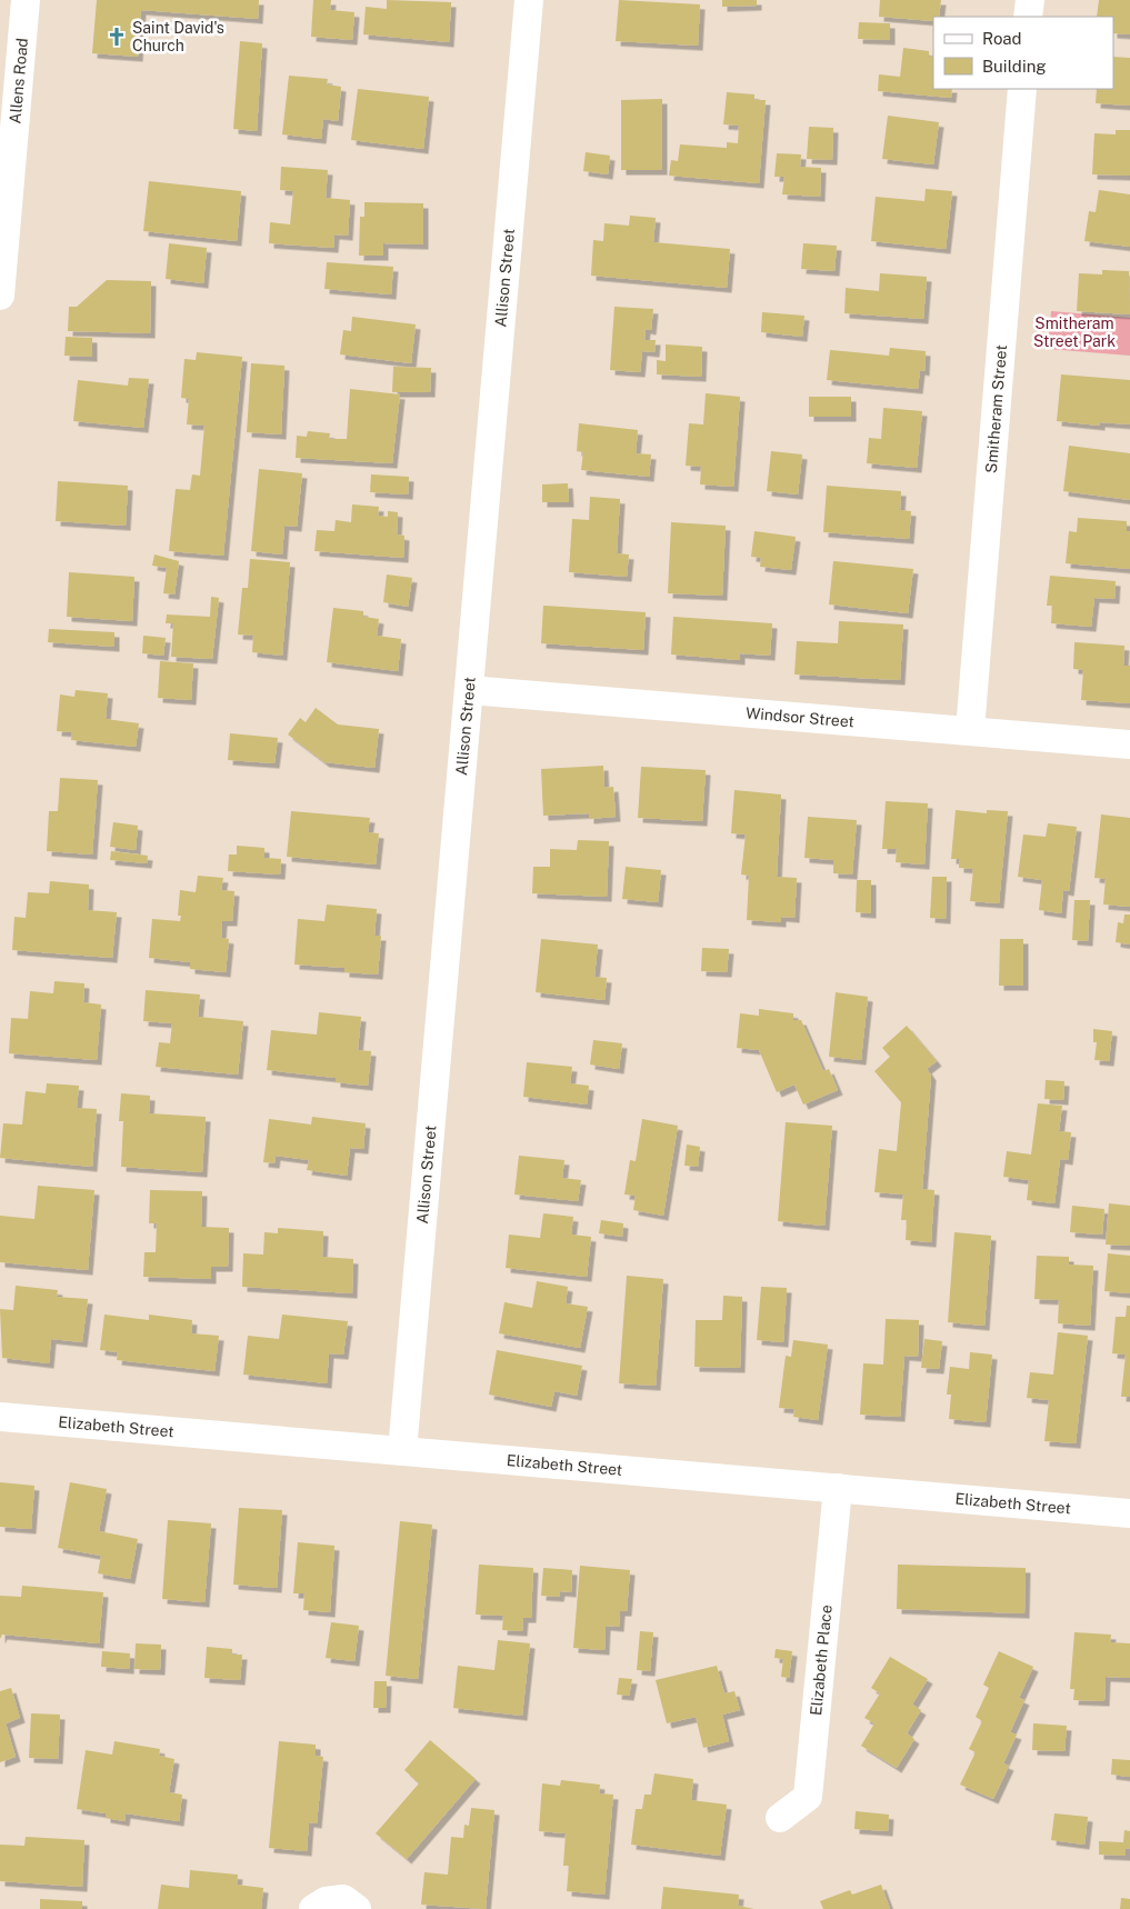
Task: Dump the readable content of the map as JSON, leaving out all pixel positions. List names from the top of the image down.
{
  "streets": {
    "street": [
      "Allens Road",
      "Allison Street",
      "Smitheram Street",
      "Windsor Street",
      "Elizabeth Street",
      "Elizabeth Place"
    ]
  },
  "crossings": [
    ["Allison Street", "Windsor Street"],
    ["Allison Street", "Elizabeth Street"],
    ["Smitheram Street", "Windsor Street"],
    ["Elizabeth Street", "Elizabeth Place"]
  ],
  "parks": ["Smitheram Street Park"],
  "places": {
    "church": ["Saint David's Church"]
  },
  "legend": ["Road", "Building"]
}
